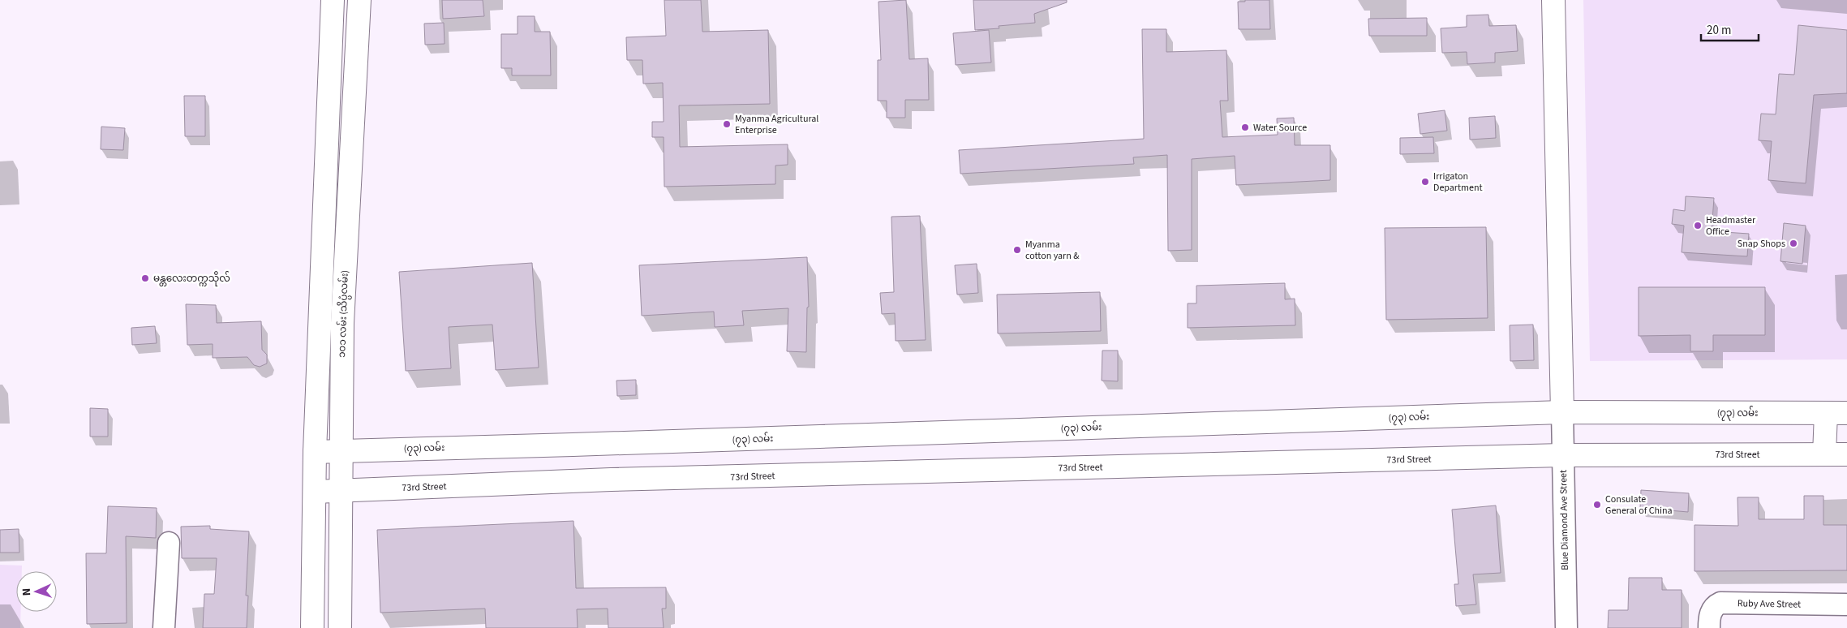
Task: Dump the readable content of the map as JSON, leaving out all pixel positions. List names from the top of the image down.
{
  "streets": {
    "main road": ["၁၀၁ လမ်း (သိပ္ပံလမ်း)", "(၇၃) လမ်း", "73rd Street"],
    "street": ["Blue Diamond Ave Street", "Ruby Ave Street"]
  },
  "crossings": [
    ["၁၀၁ လမ်း (သိပ္ပံလမ်း)", "(၇၃) လမ်း"],
    ["၁၀၁ လမ်း (သိပ္ပံလမ်း)", "73rd Street"],
    ["(၇၃) လမ်း", "Blue Diamond Ave Street"],
    ["73rd Street", "Blue Diamond Ave Street"]
  ],
  "places": [
    "Myanma Agricultural Enterprise",
    "Water Source",
    "Irrigaton Department",
    "Headmaster Office",
    "Snap Shops",
    "Myanma cotton yarn &",
    "မန္တလေးတက္ကသိုလ်",
    "Consulate General of China"
  ],
  "scale_bar": "20 m",
  "north": "left"
}
